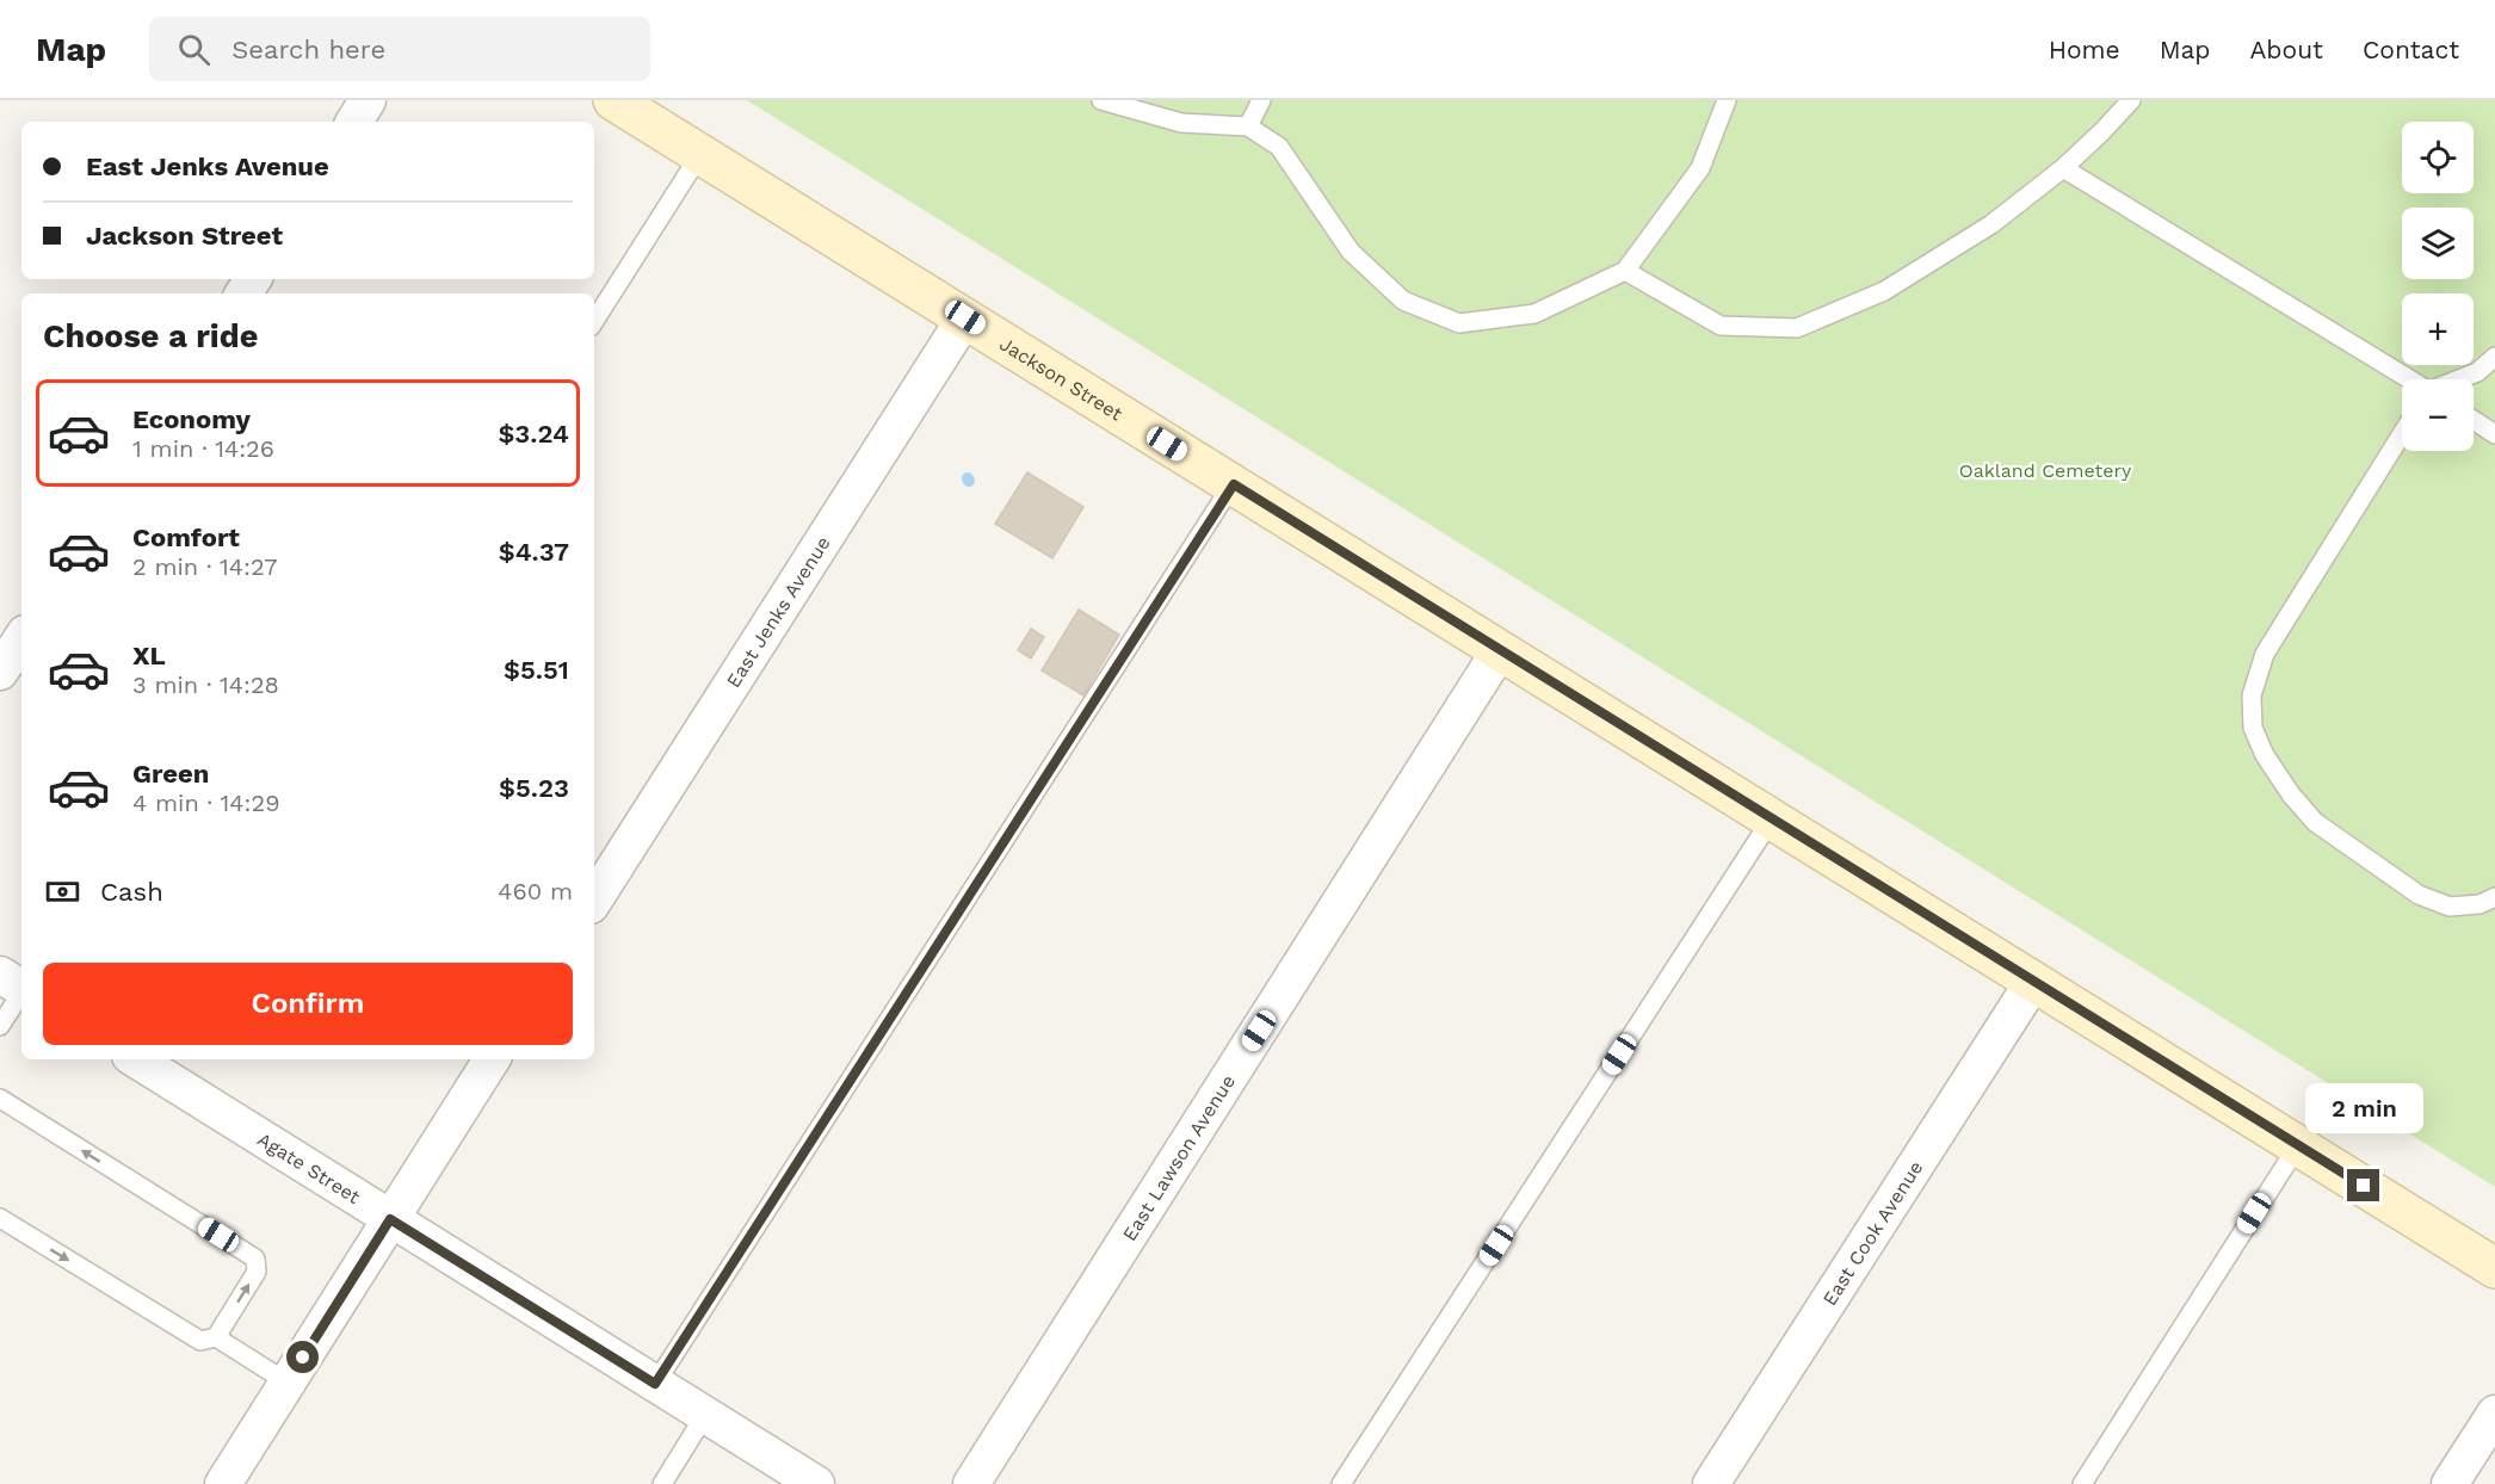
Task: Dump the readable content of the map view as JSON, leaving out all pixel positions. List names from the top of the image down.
{
  "streets": {
    "street": [
      "Jackson Street",
      "East Jenks Avenue",
      "East Lawson Avenue",
      "Agate Street",
      "East Cook Avenue"
    ]
  },
  "crossings": [
    ["Jackson Street", "East Jenks Avenue"],
    ["Jackson Street", "East Lawson Avenue"],
    ["Jackson Street", "East Cook Avenue"]
  ],
  "parks": ["Oakland Cemetery"],
  "page": {
    "header": "Map",
    "search": "Search here",
    "nav": [
      "Home",
      "Map",
      "About",
      "Contact"
    ],
    "map_buttons": ["+", "−"],
    "banner": ["East Jenks Avenue", "Jackson Street"],
    "heading": "Choose a ride",
    "list": [
      {
        "name": "Economy",
        "note": "1 min · 14:26",
        "value": "$3.24"
      },
      {
        "name": "Comfort",
        "note": "2 min · 14:27",
        "value": "$4.37"
      },
      {
        "name": "XL",
        "note": "3 min · 14:28",
        "value": "$5.51"
      },
      {
        "name": "Green",
        "note": "4 min · 14:29",
        "value": "$5.23"
      }
    ],
    "pay": ["Cash", "460 m"],
    "buttons": "Confirm",
    "bubble": "2 min"
  }
}
